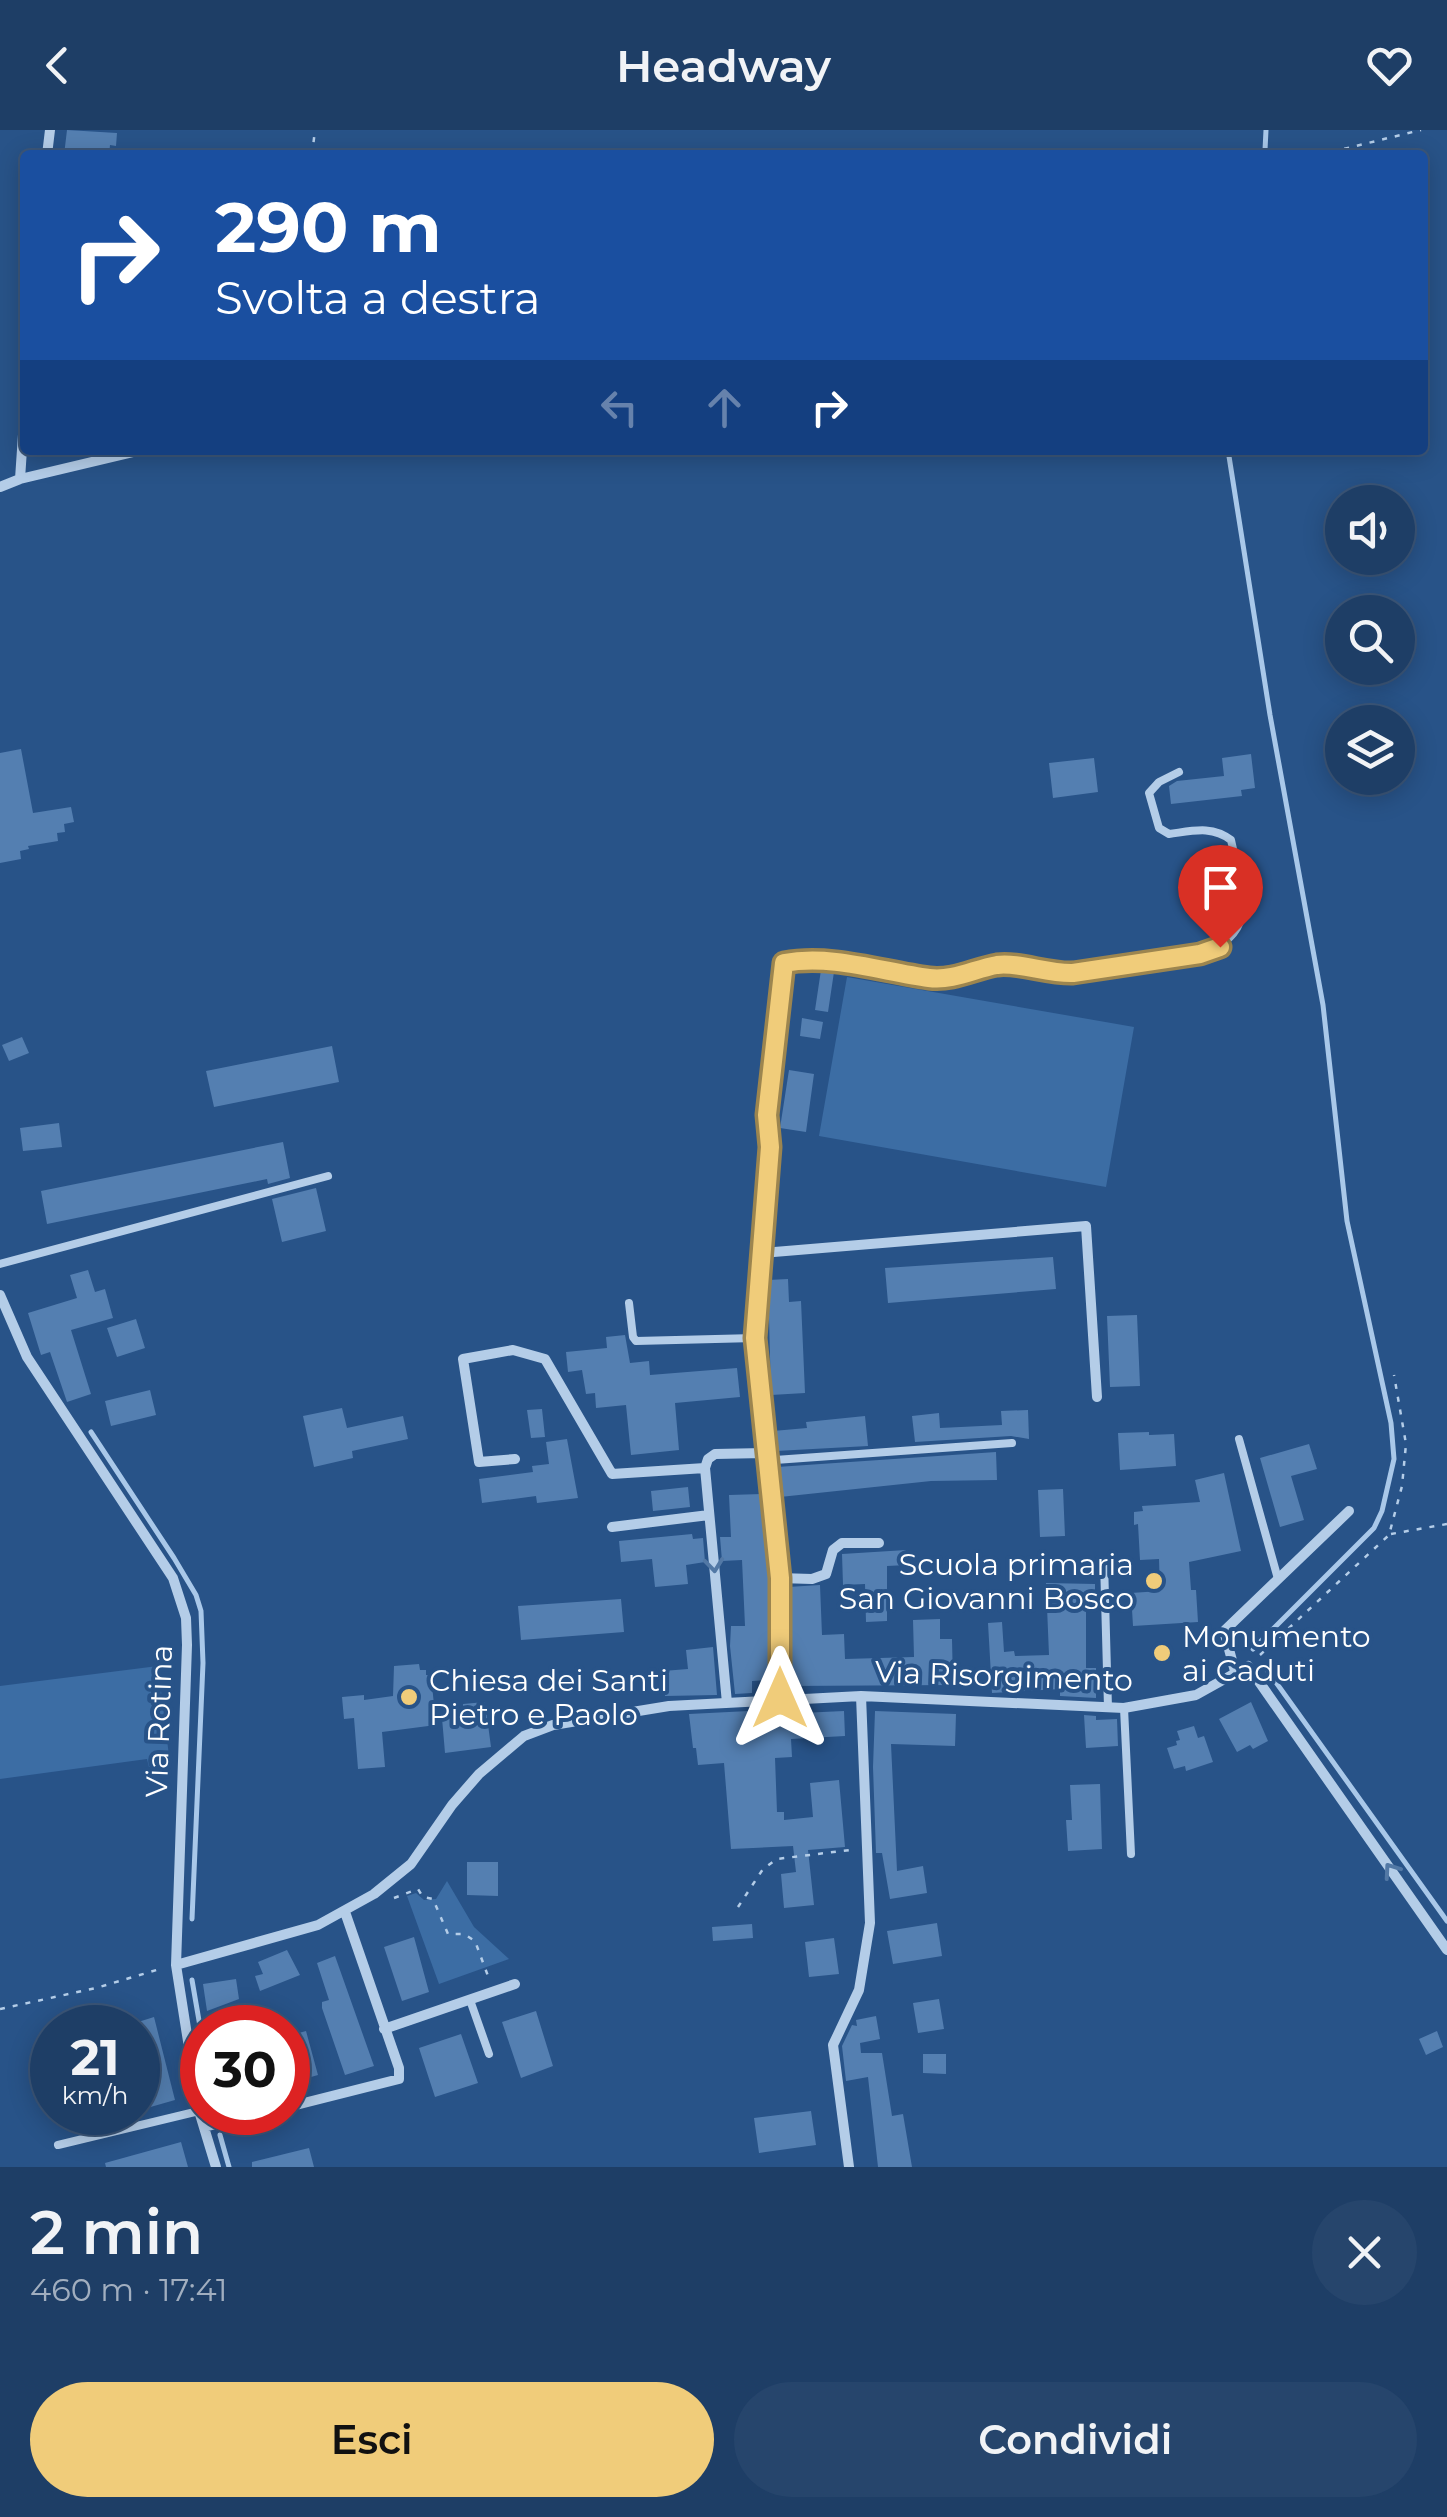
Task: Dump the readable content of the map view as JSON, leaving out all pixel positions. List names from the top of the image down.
{
  "streets": {
    "street": ["Via Risorgimento", "Via Rotina"]
  },
  "crossings": [
    ["Via Risorgimento", "Via Rotina"]
  ],
  "places": ["Scuola primaria San Giovanni Bosco", "Monumento ai Caduti", "Chiesa dei Santi Pietro e Paolo"],
  "page": {
    "header": "Headway",
    "turn": ["290 m", "Svolta a destra"],
    "speed": "21 km/h",
    "limit": "30",
    "heading": ["2 min", "460 m · 17:41"],
    "buttons": ["Esci", "Condividi"]
  }
}
